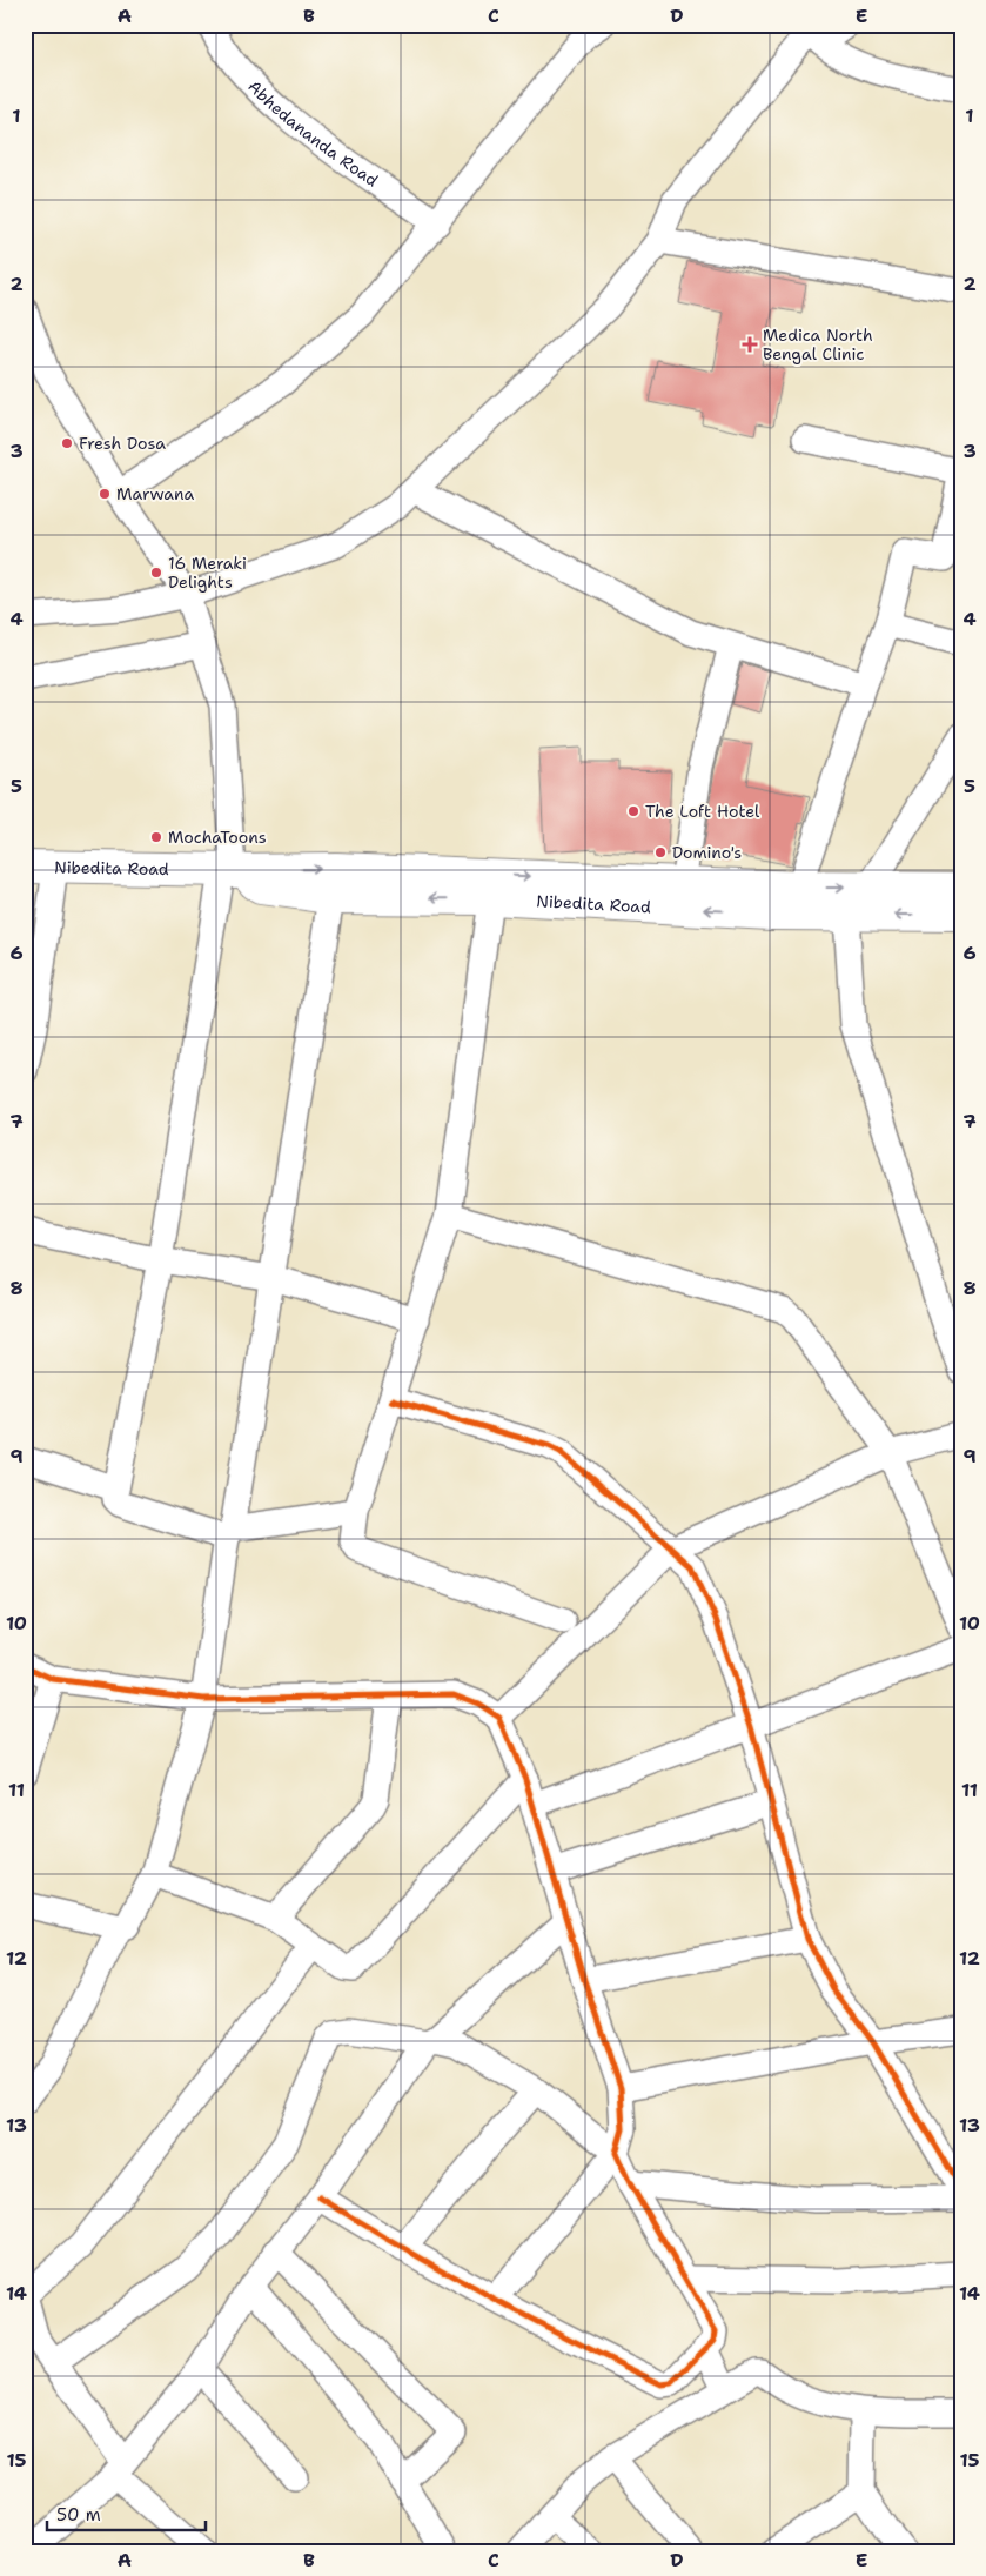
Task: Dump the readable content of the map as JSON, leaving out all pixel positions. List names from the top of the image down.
{
  "streets": {
    "street": ["Abhedananda Road", "Nibedita Road"]
  },
  "places": {
    "health": ["Medica North Bengal Clinic"],
    "other": [
      "Fresh Dosa",
      "Marwana",
      "16 Meraki Delights",
      "The Loft Hotel",
      "MochaToons",
      "Domino's"
    ]
  },
  "scale_bar": "50 m",
  "grid": {
    "columns": [
      "A",
      "B",
      "C",
      "D",
      "E"
    ],
    "rows": [
      "1",
      "2",
      "3",
      "4",
      "5",
      "6",
      "7",
      "8",
      "9",
      "10",
      "11",
      "12",
      "13",
      "14",
      "15"
    ]
  }
}
